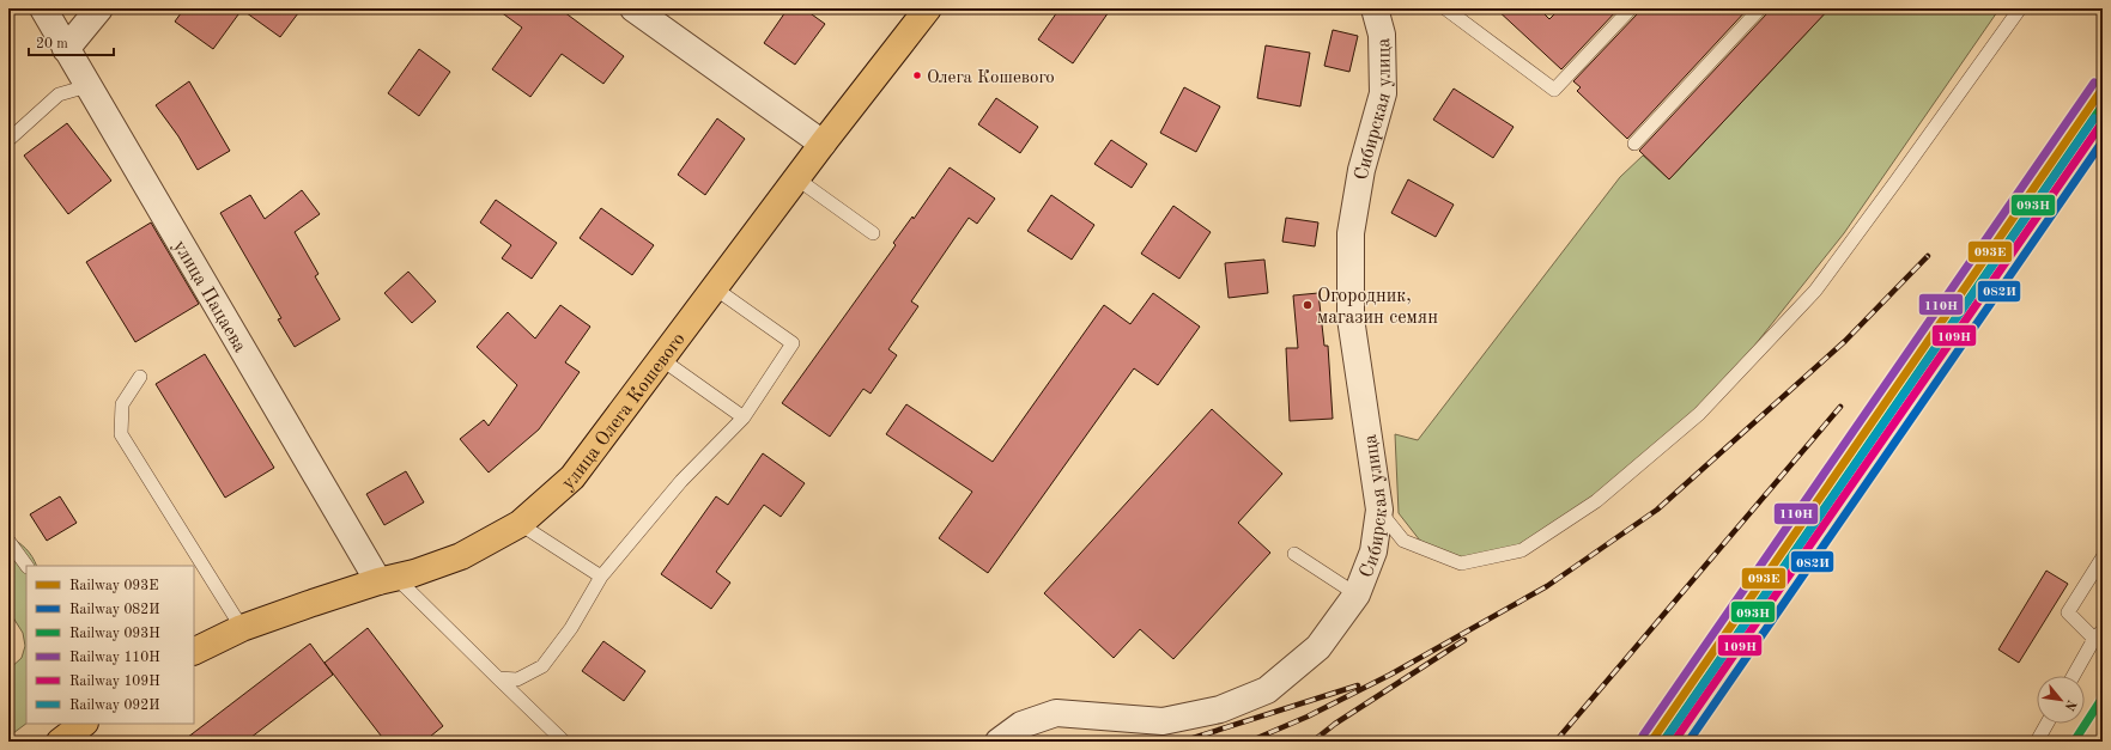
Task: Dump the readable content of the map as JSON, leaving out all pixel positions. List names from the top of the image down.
{
  "streets": {
    "main road": ["улица Олега Кошевого"],
    "street": ["Сибирская улица", "улица Пацаева"]
  },
  "crossings": [
    ["улица Пацаева", "улица Олега Кошевого"]
  ],
  "places": ["Олега Кошевого", "Огородник, магазин семян"],
  "lines": [
    "rail line 110Н",
    "rail line 093Е",
    "rail line 093Н",
    "rail line 092И",
    "rail line 109Н",
    "rail line 082И"
  ],
  "legend": [
    "Railway 093Е",
    "Railway 082И",
    "Railway 093Н",
    "Railway 110Н",
    "Railway 109Н",
    "Railway 092И"
  ],
  "scale_bar": "20 m",
  "north": "bottom right"
}
